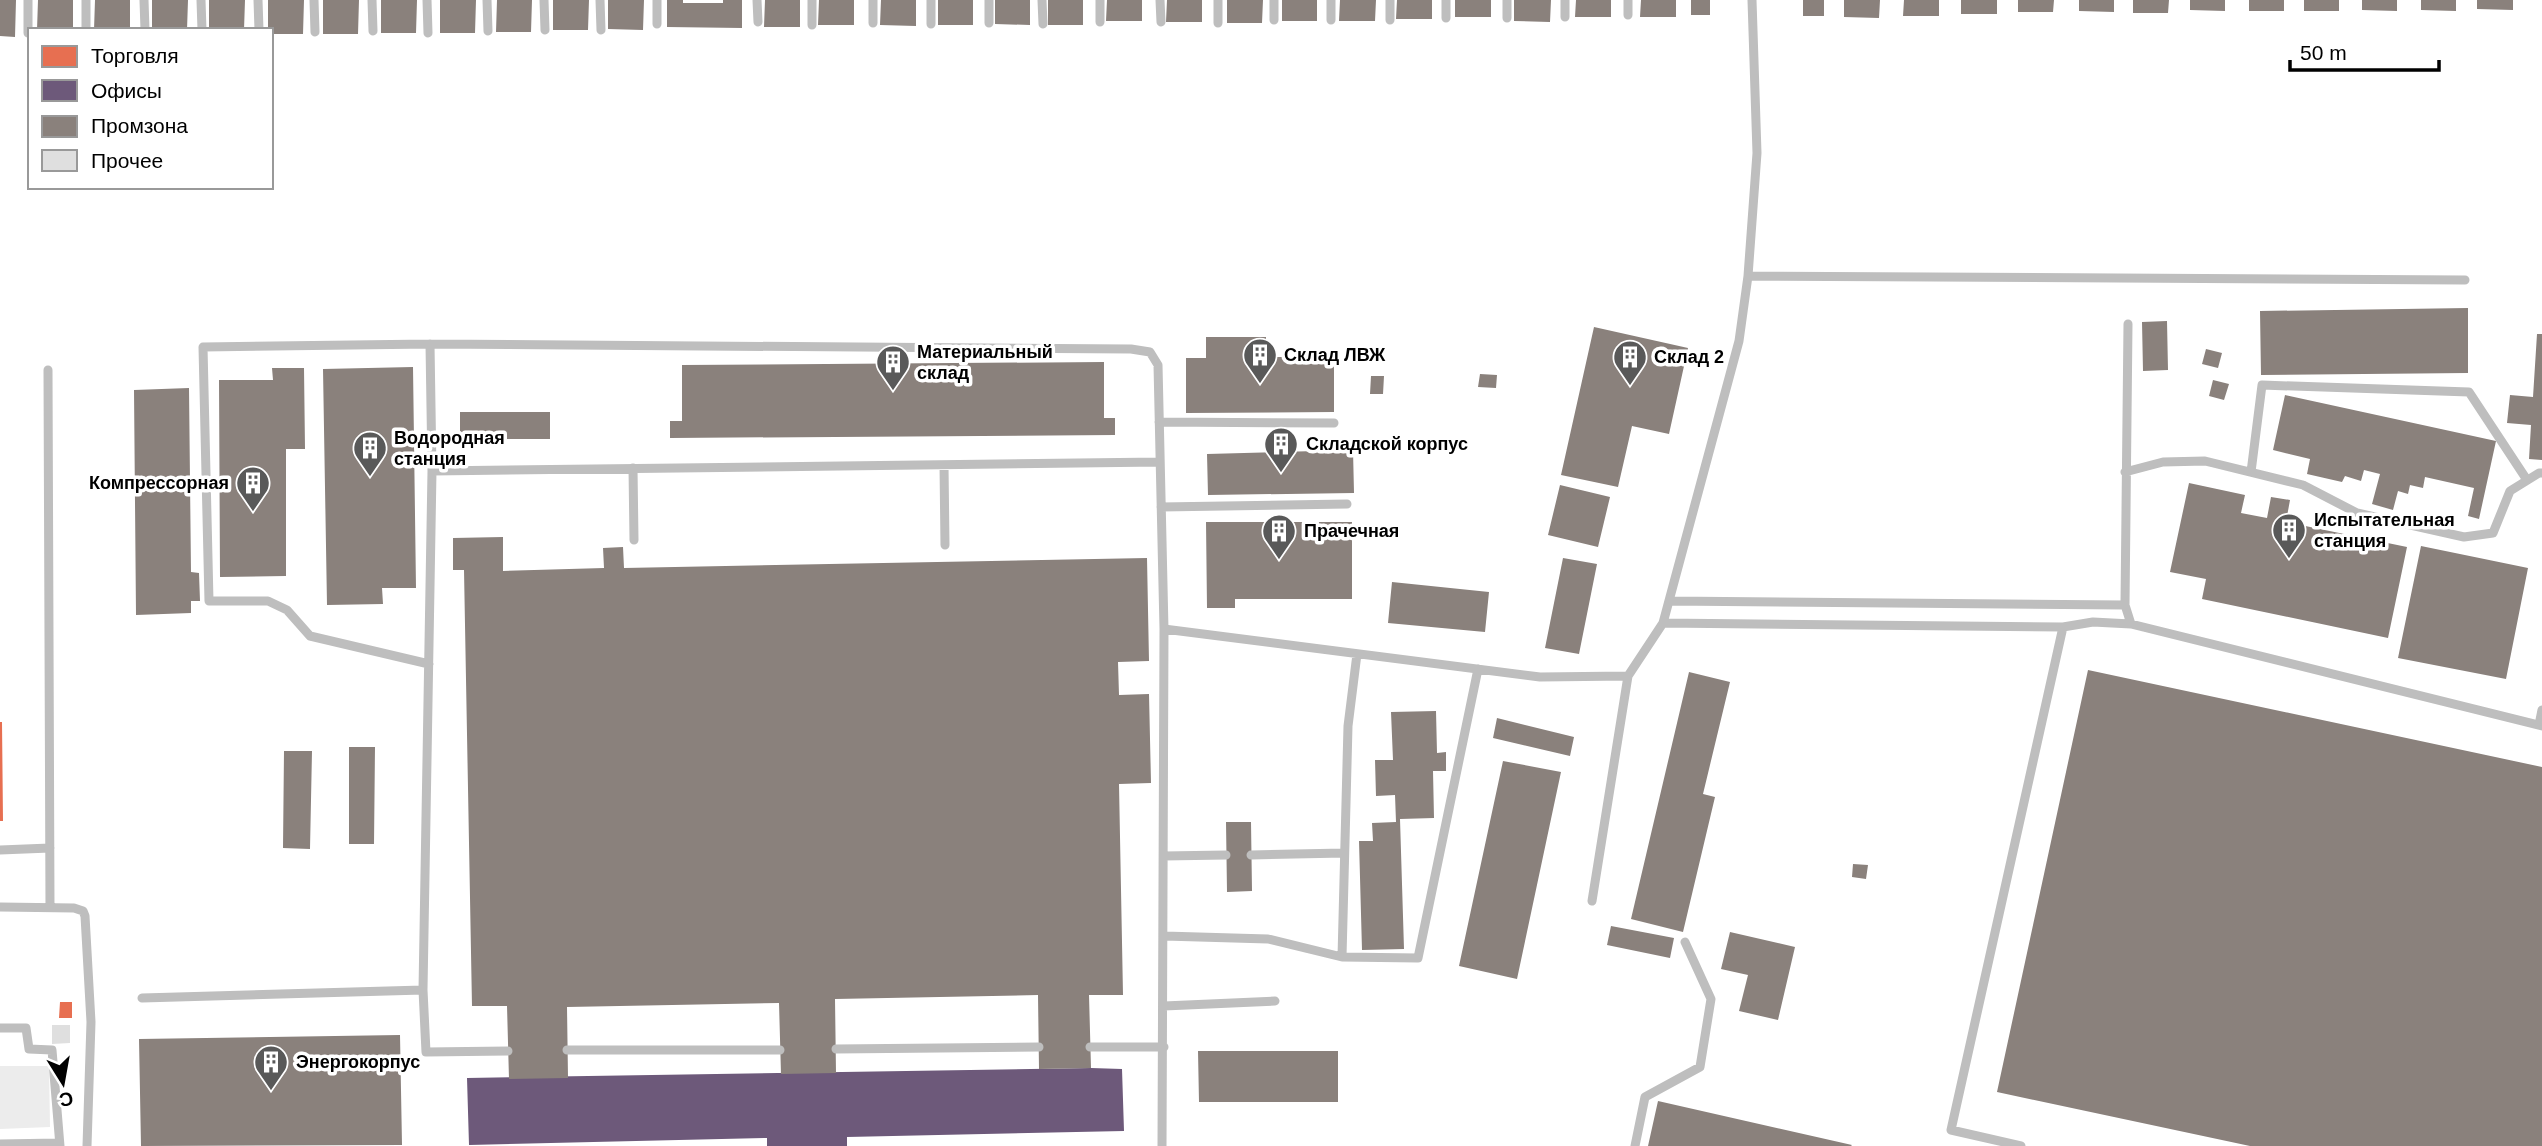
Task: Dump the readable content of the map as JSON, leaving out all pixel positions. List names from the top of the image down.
{
  "places": {
    "building": [
      "Склад ЛВЖ",
      "Склад 2",
      "Материальный склад",
      "Складской корпус",
      "Водородная станция",
      "Компрессорная",
      "Испытательная станция",
      "Прачечная",
      "Энергокорпус"
    ]
  },
  "legend": [
    "Торговля",
    "Офисы",
    "Промзона",
    "Прочее"
  ],
  "scale_bar": "50 m",
  "north": "bottom"
}
